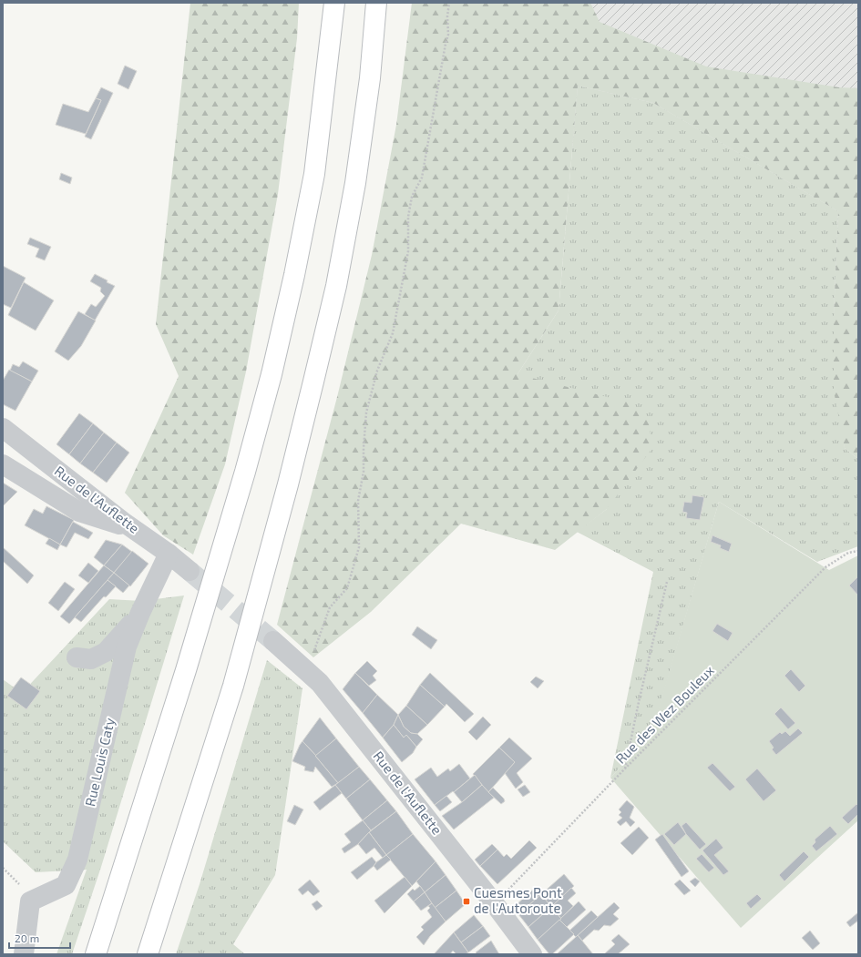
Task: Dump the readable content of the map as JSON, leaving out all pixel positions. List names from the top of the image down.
{
  "streets": {
    "street": ["Rue de l'Auflette", "Rue Louis Caty"],
    "path": ["Rue des Wez Bouleux"]
  },
  "crossings": [
    ["Rue de l'Auflette", "Rue des Wez Bouleux"],
    ["Rue de l'Auflette", "Rue Louis Caty"]
  ],
  "places": {
    "transit": ["Cuesmes Pont de l'Autoroute"]
  },
  "scale_bar": "20 m"
}
